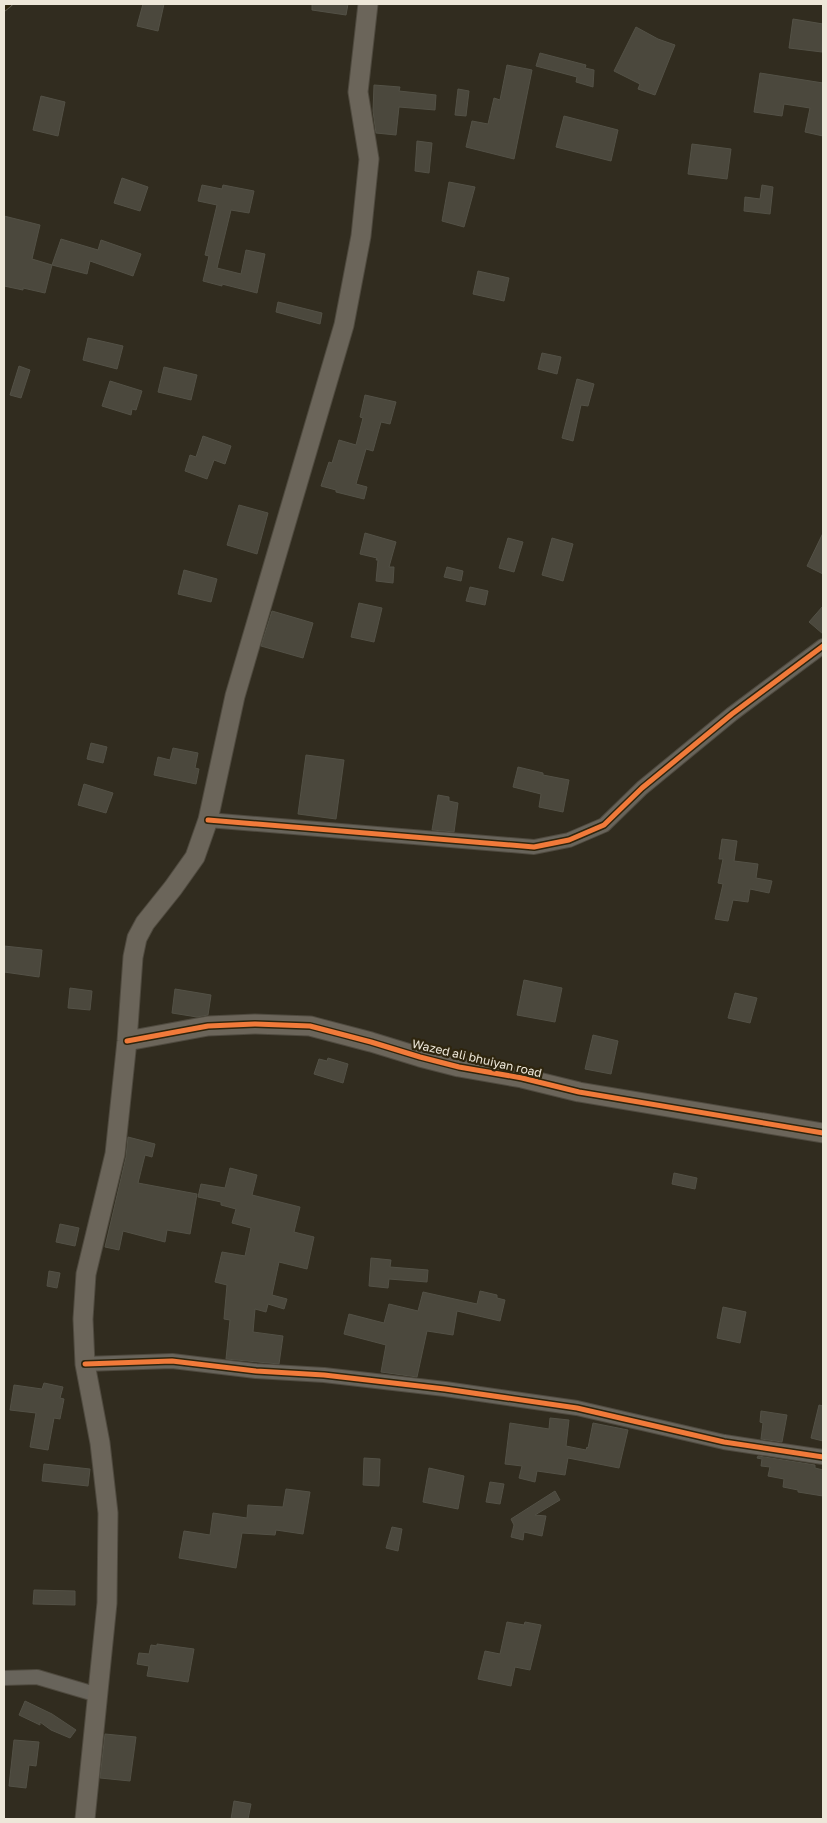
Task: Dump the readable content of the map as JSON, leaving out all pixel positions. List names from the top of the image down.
{
  "streets": {
    "main road": ["Wazed ali bhuiyan road"]
  }
}
